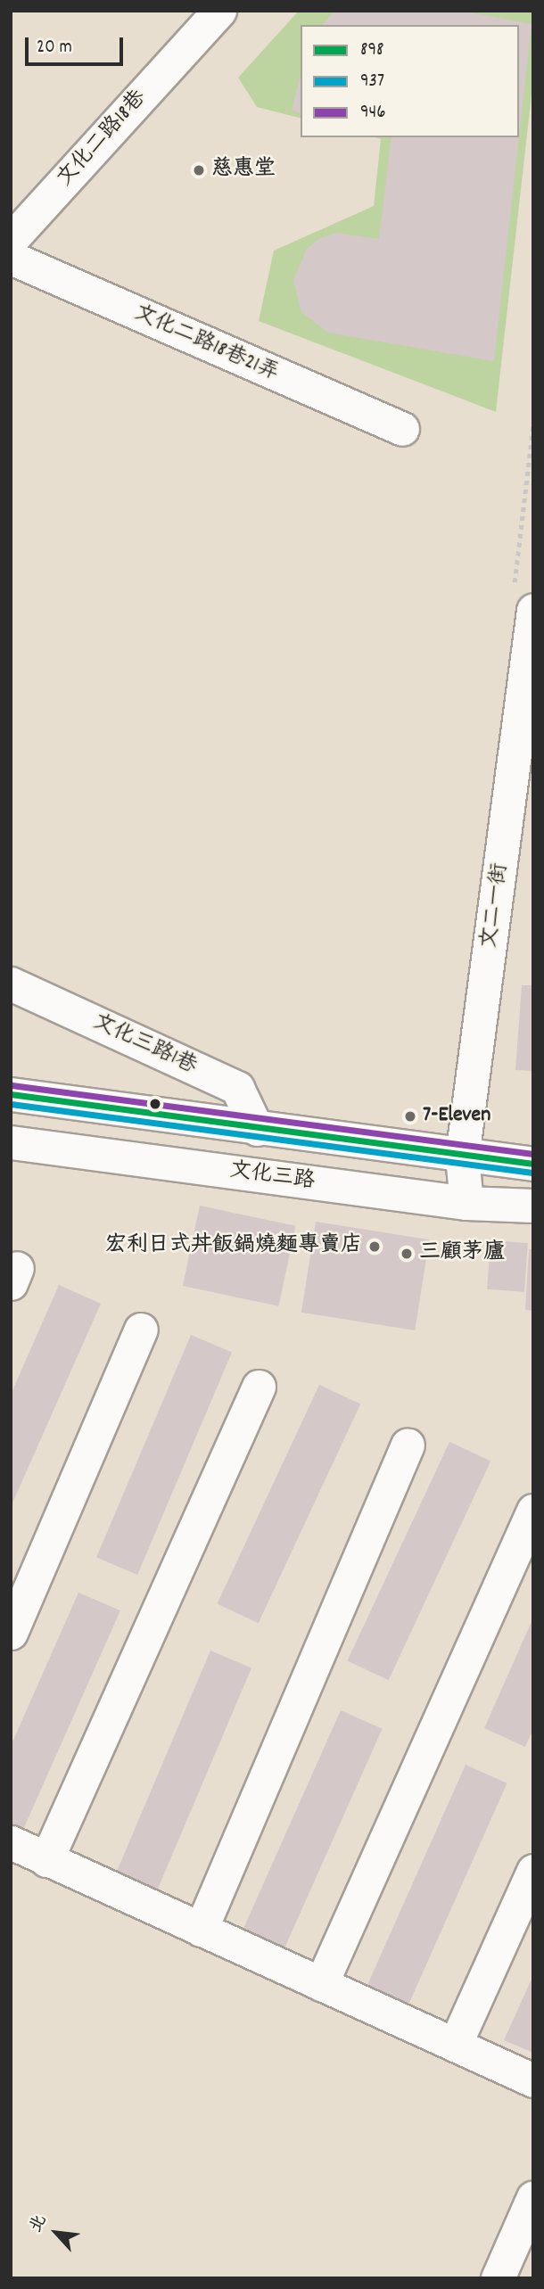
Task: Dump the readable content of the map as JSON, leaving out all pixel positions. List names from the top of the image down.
{
  "streets": {
    "street": [
      "文化二路18巷",
      "文化二路18巷21弄",
      "文二一街",
      "文化三路1巷",
      "文化三路"
    ]
  },
  "crossings": [
    ["文二一街", "文化三路"]
  ],
  "places": [
    "慈惠堂",
    "7-Eleven",
    "宏利日式丼飯鍋燒麵專賣店",
    "三顧茅廬"
  ],
  "lines": ["transit line 946", "transit line 898", "transit line 937"],
  "legend": ["898", "937", "946"],
  "scale_bar": "20 m",
  "north": "top left"
}
